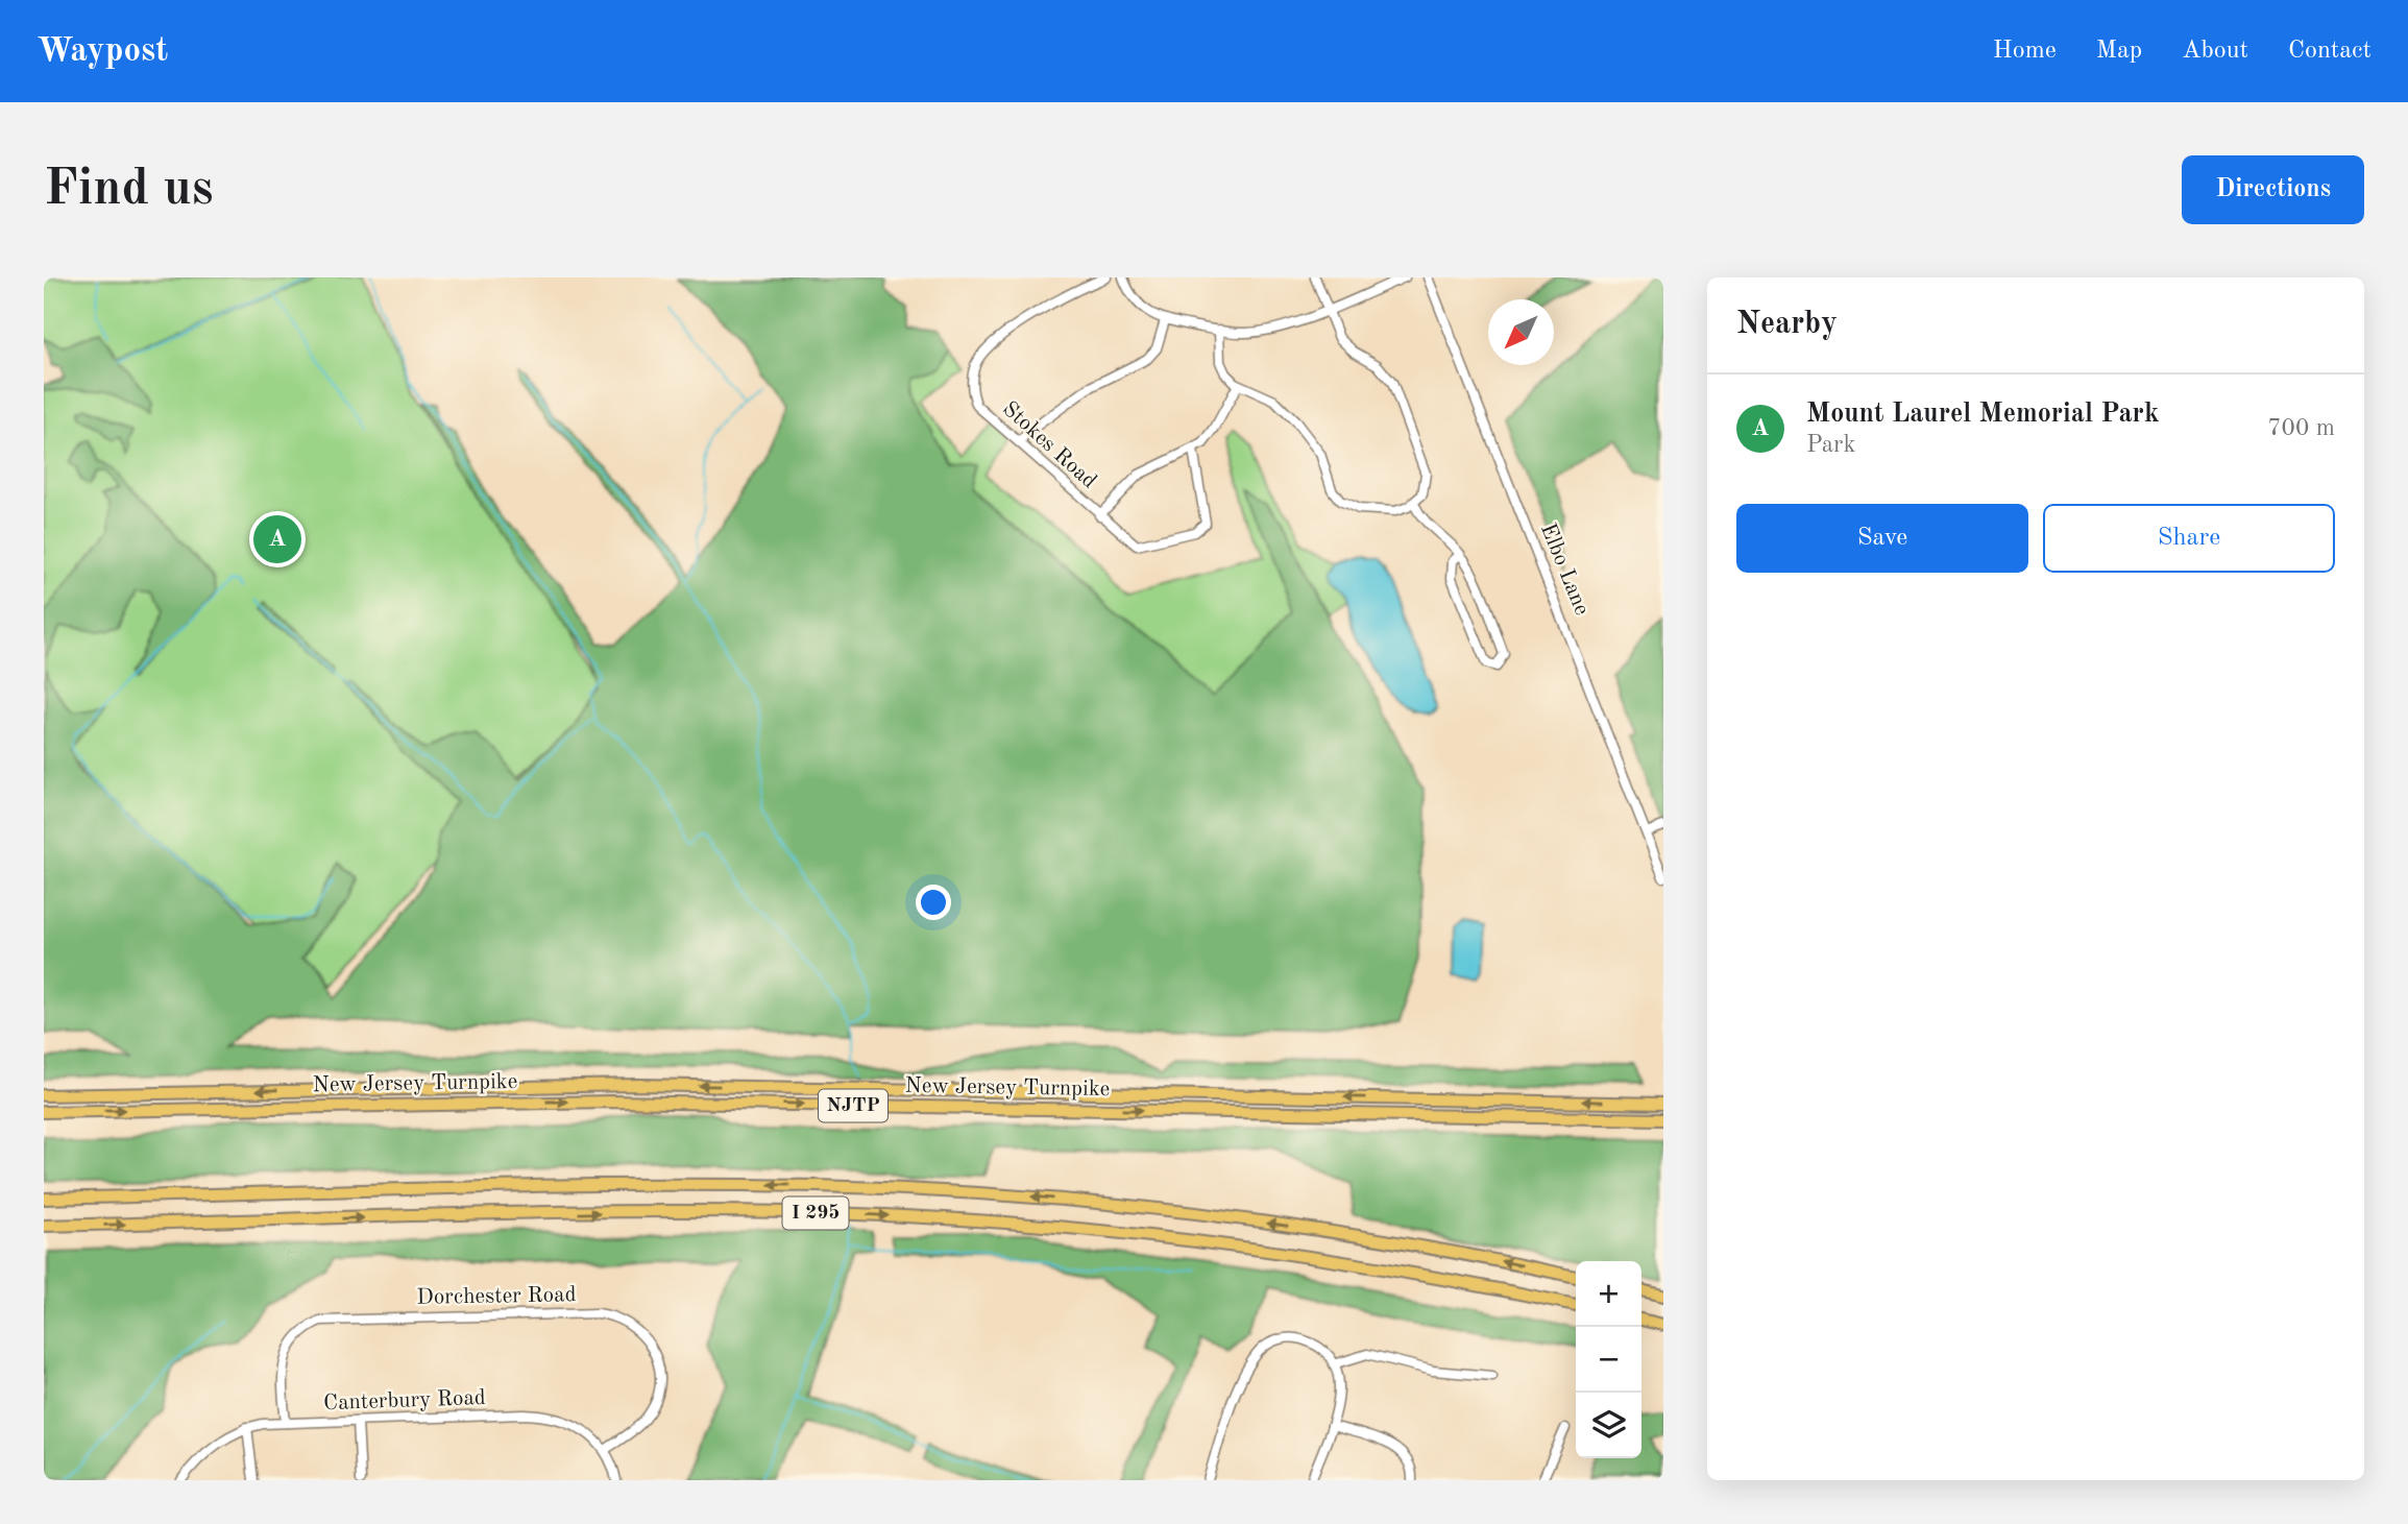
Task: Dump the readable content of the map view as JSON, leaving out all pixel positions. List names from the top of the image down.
{
  "streets": {
    "highway": ["New Jersey Turnpike", "NJTP", "I 295"],
    "street": [
      "Stokes Road",
      "Elbo Lane",
      "Dorchester Road",
      "Canterbury Road"
    ]
  },
  "crossings": [
    ["Dorchester Road", "Canterbury Road"]
  ],
  "north": "bottom left",
  "page": {
    "header": "Waypost",
    "nav": [
      "Home",
      "Map",
      "About",
      "Contact"
    ],
    "buttons": [
      "Directions",
      ["Save", "Share"]
    ],
    "title": "Find us",
    "heading": "Nearby",
    "list": [
      {
        "mark": "A",
        "name": "Mount Laurel Memorial Park",
        "note": "Park",
        "value": "700 m"
      }
    ],
    "pins": "A",
    "map_buttons": ["+", "−"]
  }
}
